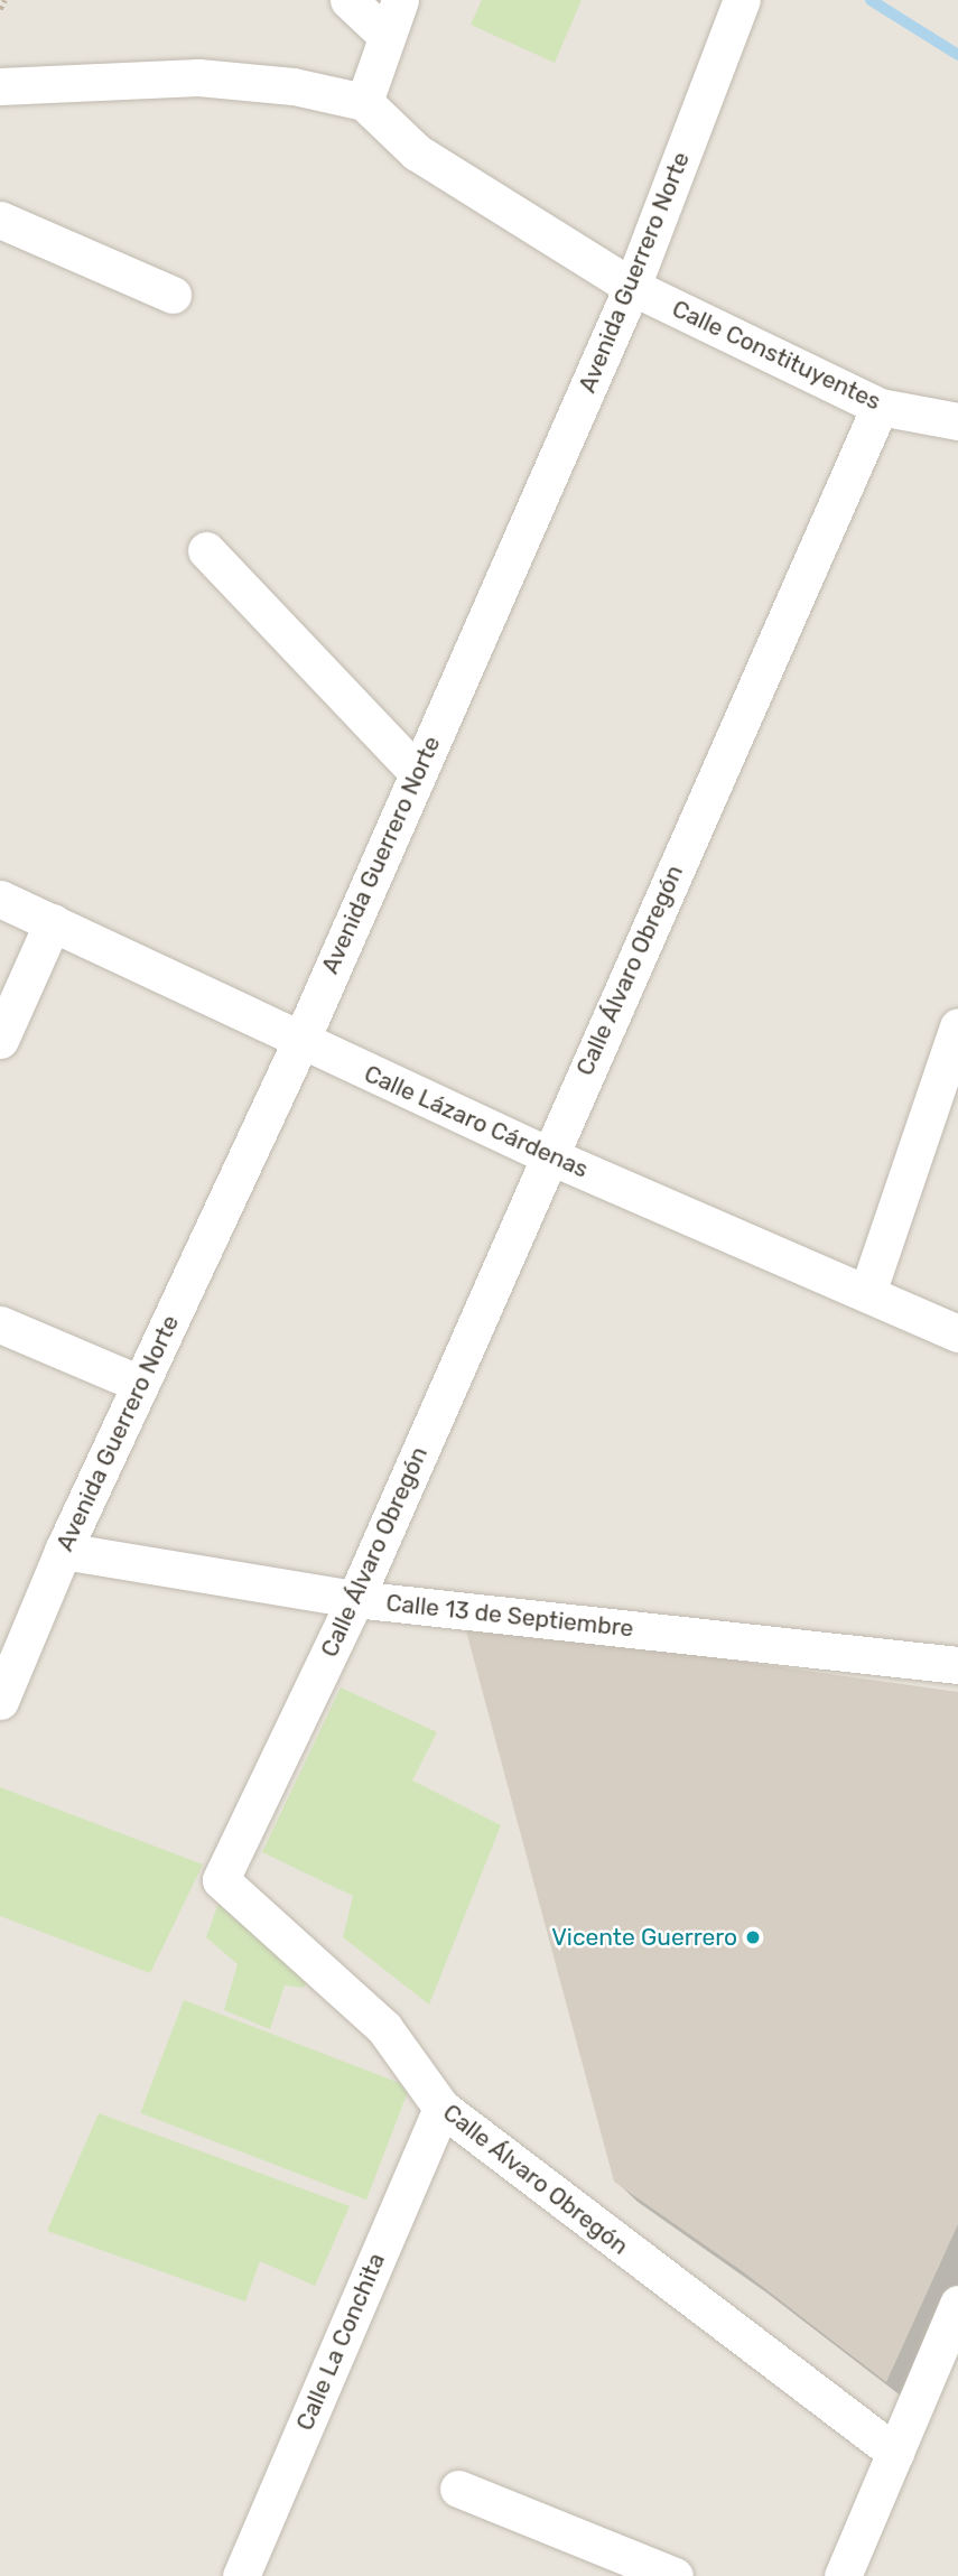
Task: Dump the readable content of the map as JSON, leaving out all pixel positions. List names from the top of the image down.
{
  "streets": {
    "street": [
      "Avenida Guerrero Norte",
      "Calle Constituyentes",
      "Calle Álvaro Obregón",
      "Calle Lázaro Cárdenas",
      "Calle 13 de Septiembre",
      "Calle La Conchita"
    ]
  },
  "crossings": [
    ["Avenida Guerrero Norte", "Calle Constituyentes"],
    ["Avenida Guerrero Norte", "Calle Lázaro Cárdenas"],
    ["Avenida Guerrero Norte", "Calle 13 de Septiembre"],
    ["Calle Constituyentes", "Calle Álvaro Obregón"],
    ["Calle Álvaro Obregón", "Calle Lázaro Cárdenas"],
    ["Calle Álvaro Obregón", "Calle 13 de Septiembre"],
    ["Calle Álvaro Obregón", "Calle La Conchita"]
  ],
  "places": ["Vicente Guerrero"]
}
